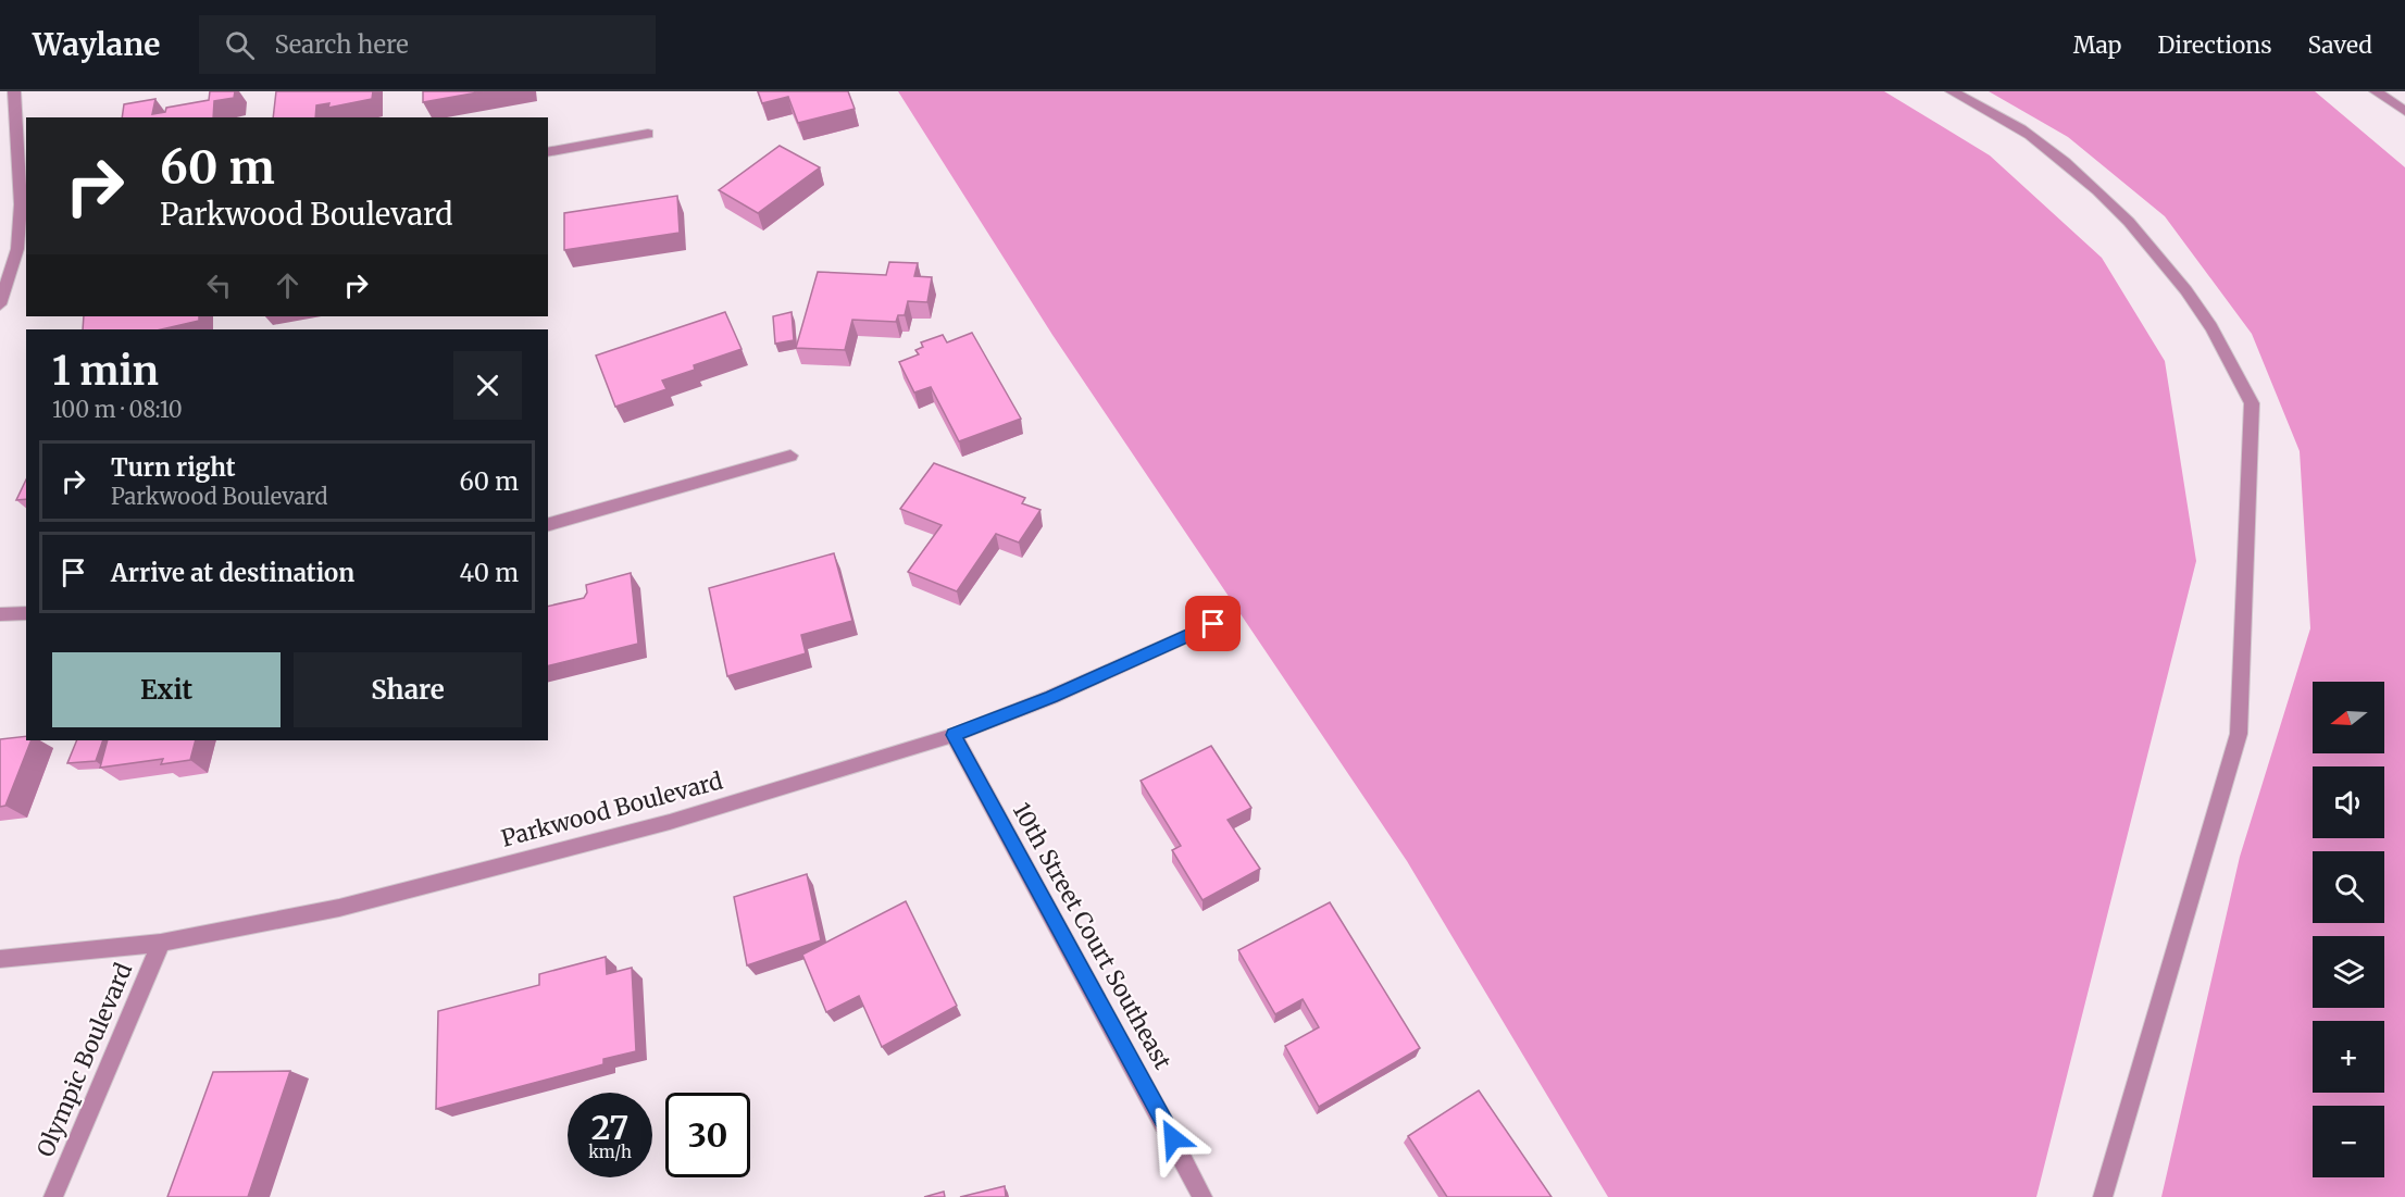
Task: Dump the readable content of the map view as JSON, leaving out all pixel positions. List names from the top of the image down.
{
  "streets": {
    "street": ["Parkwood Boulevard", "10th Street Court Southeast", "Olympic Boulevard"]
  },
  "crossings": [
    ["Parkwood Boulevard", "10th Street Court Southeast"],
    ["Parkwood Boulevard", "Olympic Boulevard"]
  ],
  "north": "left",
  "page": {
    "header": "Waylane",
    "search": "Search here",
    "nav": ["Map", "Directions", "Saved"],
    "turn": ["60 m", "Parkwood Boulevard"],
    "heading": ["1 min", "100 m · 08:10"],
    "list": [
      {
        "name": "Turn right",
        "note": "Parkwood Boulevard",
        "value": "60 m"
      },
      {
        "name": "Arrive at destination",
        "value": "40 m"
      }
    ],
    "buttons": ["Exit", "Share"],
    "map_buttons": ["+", "−"],
    "speed": "27 km/h",
    "limit": "30"
  }
}
